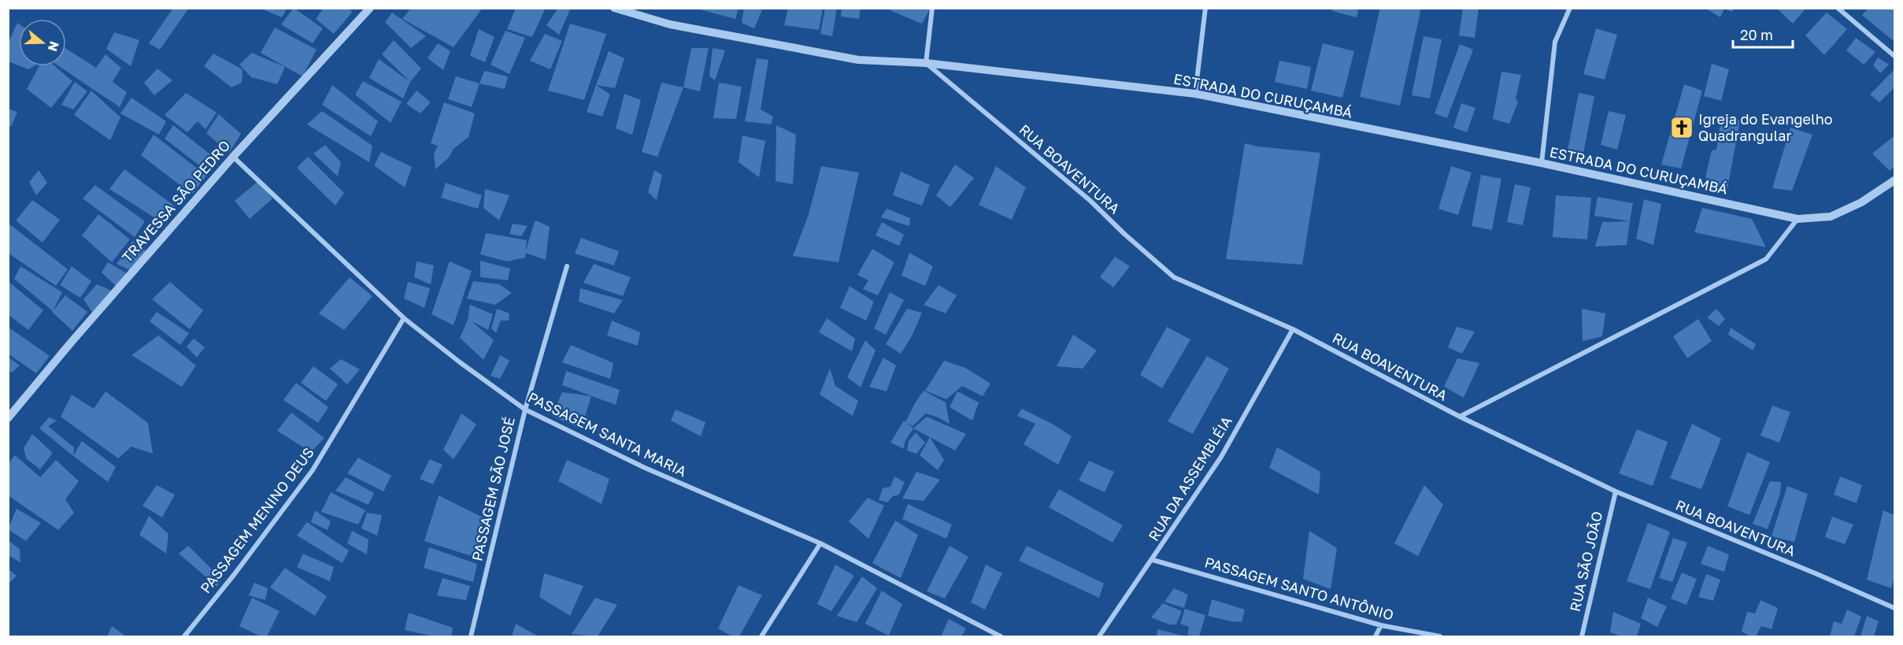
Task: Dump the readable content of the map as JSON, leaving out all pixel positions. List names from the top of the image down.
{
  "streets": {
    "street": [
      "ESTRADA DO CURUÇAMBÁ",
      "RUA BOAVENTURA",
      "TRAVESSA SÃO PEDRO",
      "PASSAGEM SANTA MARIA",
      "RUA DA ASSEMBLÉIA",
      "PASSAGEM SÃO JOSÉ",
      "PASSAGEM MENINO DEUS",
      "RUA SÃO JOÃO",
      "PASSAGEM SANTO ANTÔNIO"
    ]
  },
  "crossings": [
    ["ESTRADA DO CURUÇAMBÁ", "RUA BOAVENTURA"],
    ["RUA BOAVENTURA", "RUA DA ASSEMBLÉIA"],
    ["RUA BOAVENTURA", "RUA SÃO JOÃO"],
    ["TRAVESSA SÃO PEDRO", "PASSAGEM SANTA MARIA"],
    ["PASSAGEM SANTA MARIA", "PASSAGEM SÃO JOSÉ"],
    ["PASSAGEM SANTA MARIA", "PASSAGEM MENINO DEUS"],
    ["RUA DA ASSEMBLÉIA", "PASSAGEM SANTO ANTÔNIO"]
  ],
  "places": {
    "church": ["Igreja do Evangelho Quadrangular"]
  },
  "scale_bar": "20 m",
  "north": "right"
}
